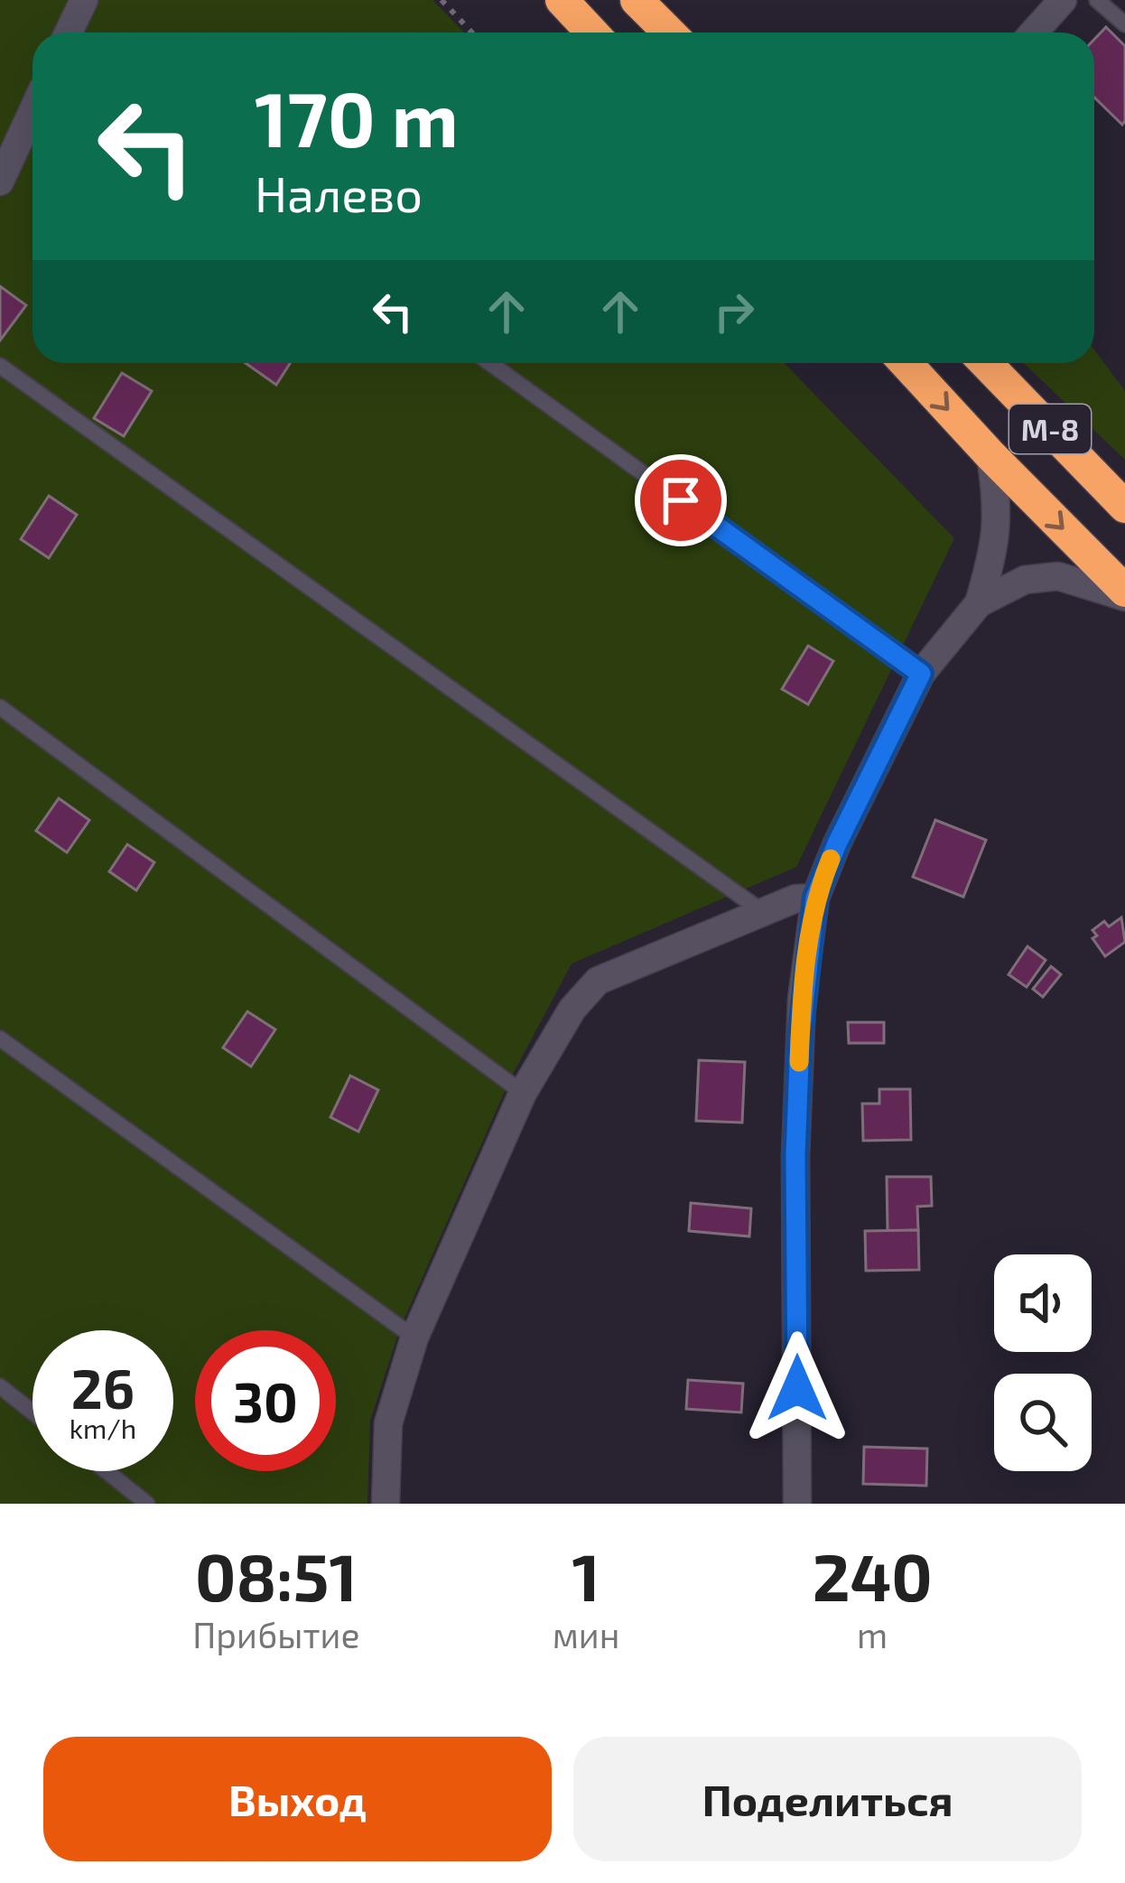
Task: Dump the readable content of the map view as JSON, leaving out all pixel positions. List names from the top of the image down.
{
  "streets": {
    "highway": ["М-8"]
  },
  "page": {
    "turn": ["170 m", "Налево"],
    "speed": "26 km/h",
    "limit": "30",
    "eta": [
      "08:51",
      "Прибытие",
      "1",
      "мин",
      "240",
      "m"
    ],
    "buttons": ["Выход", "Поделиться"]
  }
}
